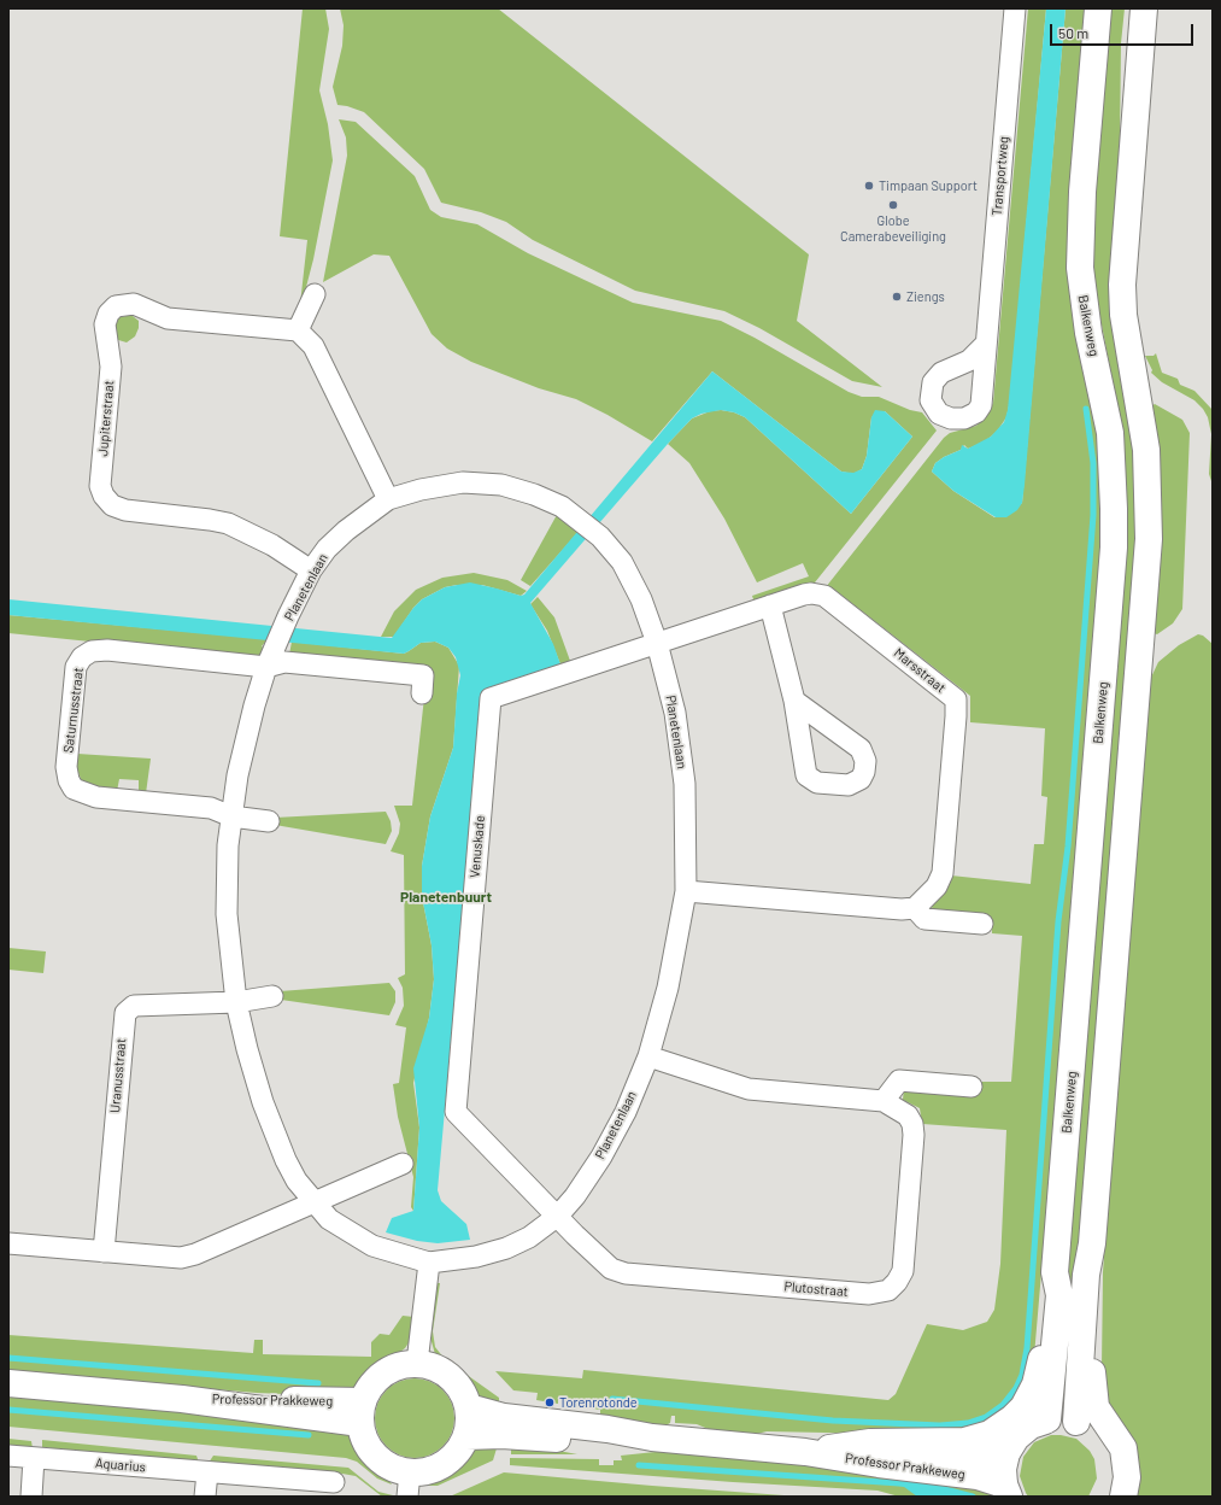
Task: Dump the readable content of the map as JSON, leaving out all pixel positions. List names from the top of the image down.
{
  "streets": {
    "main road": ["Balkenweg", "Professor Prakkeweg"],
    "street": [
      "Transportweg",
      "Jupiterstraat",
      "Planetenlaan",
      "Marsstraat",
      "Saturnusstraat",
      "Venuskade",
      "Uranusstraat",
      "Plutostraat",
      "Aquarius"
    ]
  },
  "crossings": [
    ["Jupiterstraat", "Planetenlaan"],
    ["Planetenlaan", "Marsstraat"],
    ["Planetenlaan", "Saturnusstraat"],
    ["Planetenlaan", "Venuskade"],
    ["Planetenlaan", "Uranusstraat"],
    ["Planetenlaan", "Plutostraat"],
    ["Marsstraat", "Venuskade"],
    ["Venuskade", "Plutostraat"]
  ],
  "districts": ["Planetenbuurt"],
  "places": [
    "Timpaan Support",
    "Globe Camerabeveiliging",
    "Ziengs",
    "Torenrotonde"
  ],
  "scale_bar": "50 m"
}
